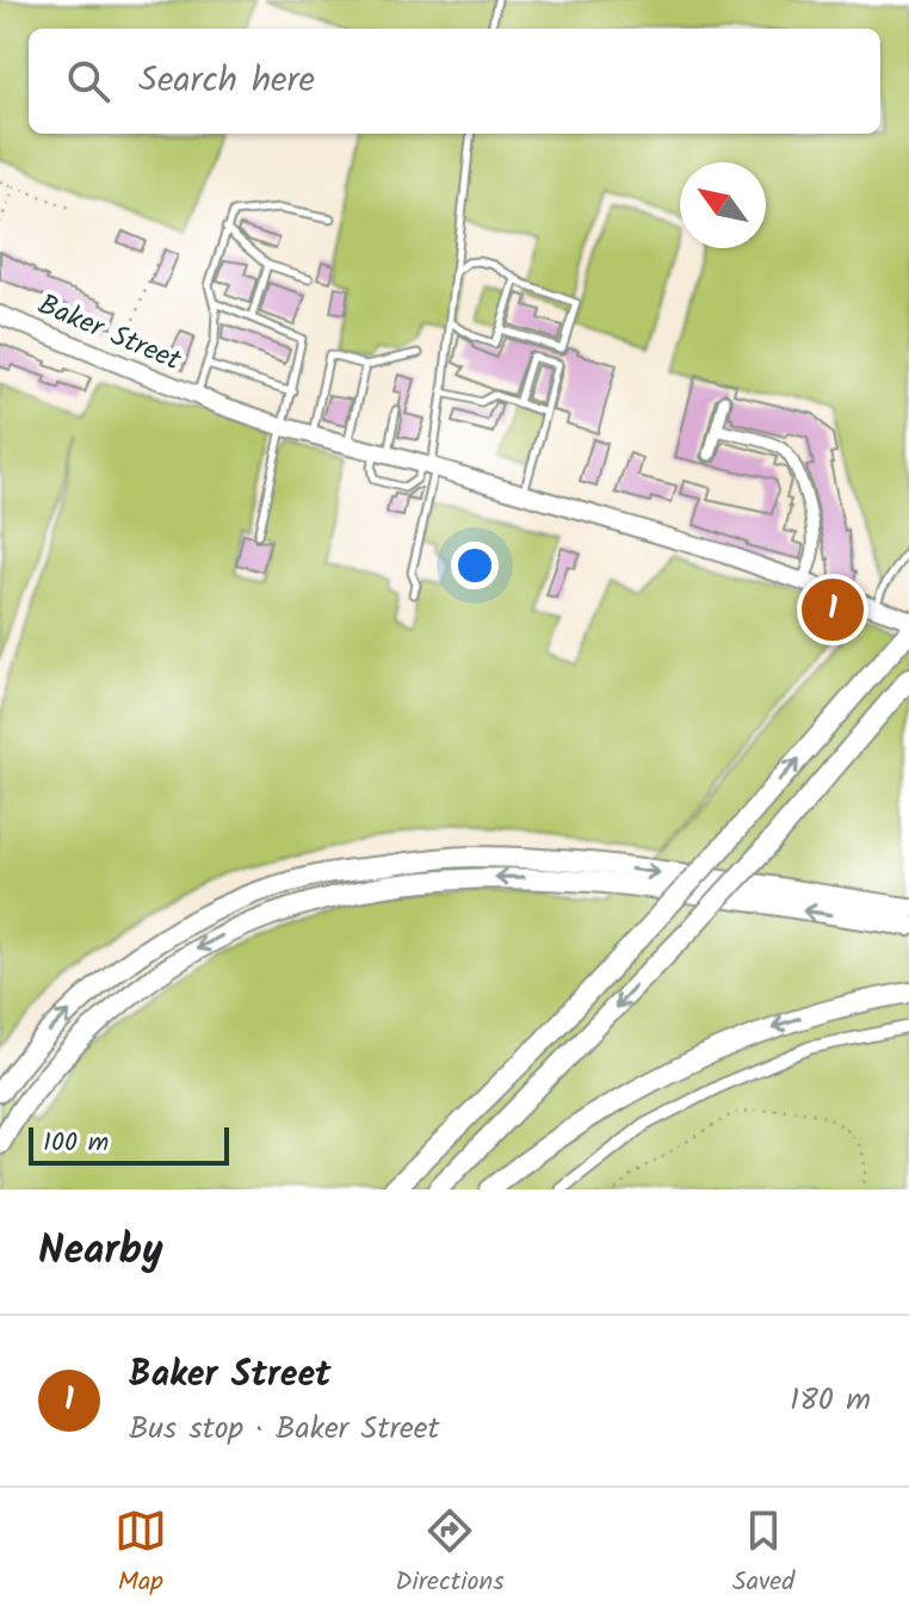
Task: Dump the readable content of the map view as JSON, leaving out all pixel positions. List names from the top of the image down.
{
  "streets": {
    "main road": ["Baker Street"]
  },
  "scale_bar": "100 m",
  "north": "top left",
  "page": {
    "search": "Search here",
    "pins": "1",
    "scale": "100 m",
    "heading": "Nearby",
    "list": [
      {
        "mark": "1",
        "name": "Baker Street",
        "note": "Bus stop · Baker Street",
        "value": "180 m"
      }
    ],
    "nav": ["Map", "Directions", "Saved"]
  }
}
